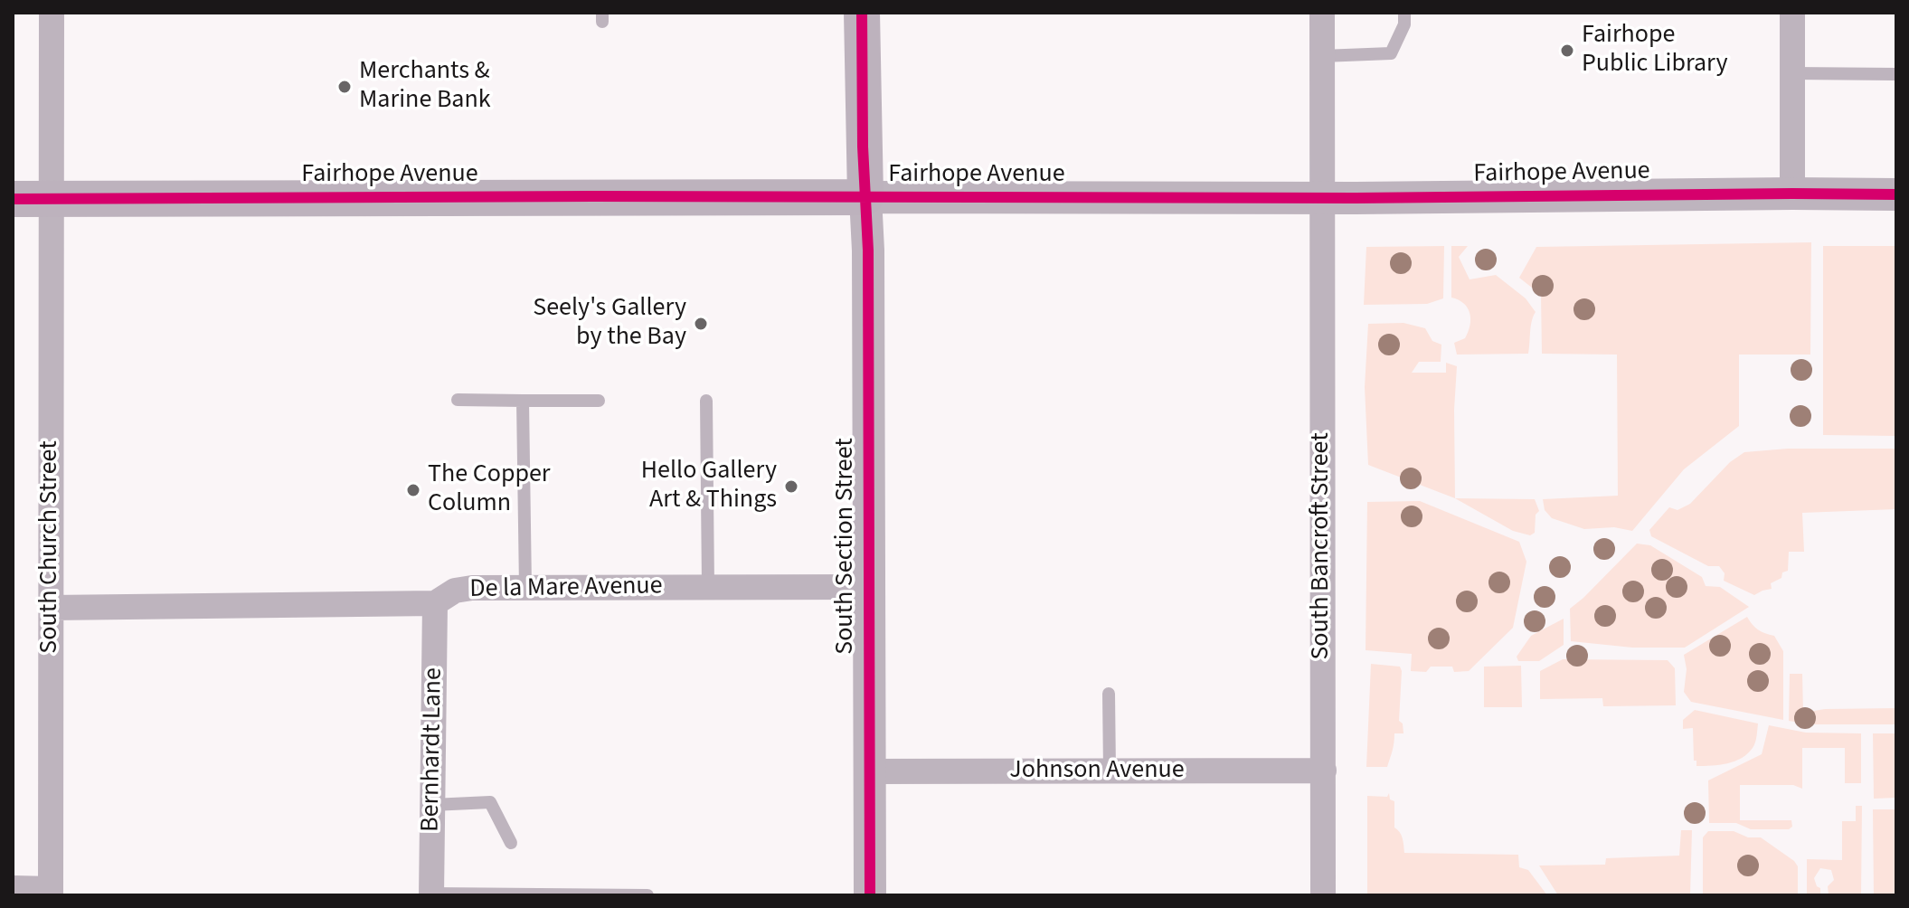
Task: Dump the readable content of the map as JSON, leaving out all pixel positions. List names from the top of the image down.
{
  "streets": {
    "main road": ["Fairhope Avenue"],
    "street": [
      "South Section Street",
      "South Bancroft Street",
      "South Church Street",
      "De la Mare Avenue",
      "Bernhardt Lane",
      "Johnson Avenue"
    ]
  },
  "crossings": [
    ["Fairhope Avenue", "South Section Street"],
    ["Fairhope Avenue", "South Bancroft Street"],
    ["Fairhope Avenue", "South Church Street"],
    ["South Section Street", "De la Mare Avenue"],
    ["South Section Street", "Johnson Avenue"],
    ["South Bancroft Street", "Johnson Avenue"],
    ["South Church Street", "De la Mare Avenue"],
    ["De la Mare Avenue", "Bernhardt Lane"]
  ],
  "places": [
    "Fairhope Public Library",
    "Merchants & Marine Bank",
    "Seely's Gallery by the Bay",
    "Hello Gallery Art & Things",
    "The Copper Column"
  ]
}
